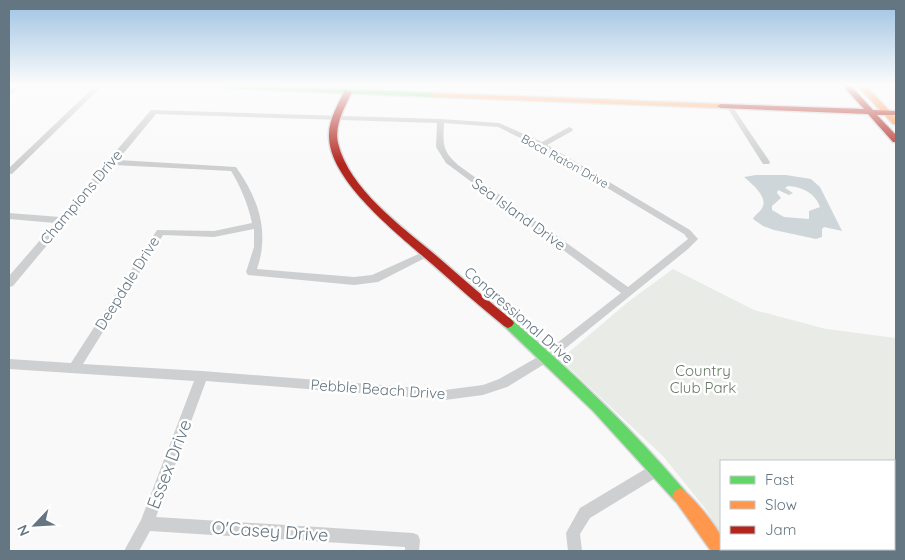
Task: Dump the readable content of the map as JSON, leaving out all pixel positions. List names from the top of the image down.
{
  "streets": {
    "main road": ["Congressional Drive"],
    "street": [
      "Boca Raton Drive",
      "Champions Drive",
      "Sea Island Drive",
      "Deepdale Drive",
      "Pebble Beach Drive",
      "Essex Drive",
      "O'Casey Drive"
    ]
  },
  "crossings": [
    ["Boca Raton Drive", "Sea Island Drive"],
    ["Boca Raton Drive", "Congressional Drive"],
    ["Boca Raton Drive", "Pebble Beach Drive"],
    ["Sea Island Drive", "Pebble Beach Drive"],
    ["Deepdale Drive", "Pebble Beach Drive"],
    ["Congressional Drive", "Pebble Beach Drive"],
    ["Pebble Beach Drive", "Essex Drive"],
    ["Essex Drive", "O'Casey Drive"]
  ],
  "parks": ["Country Club Park"],
  "legend": ["Fast", "Slow", "Jam"],
  "north": "bottom left"
}
